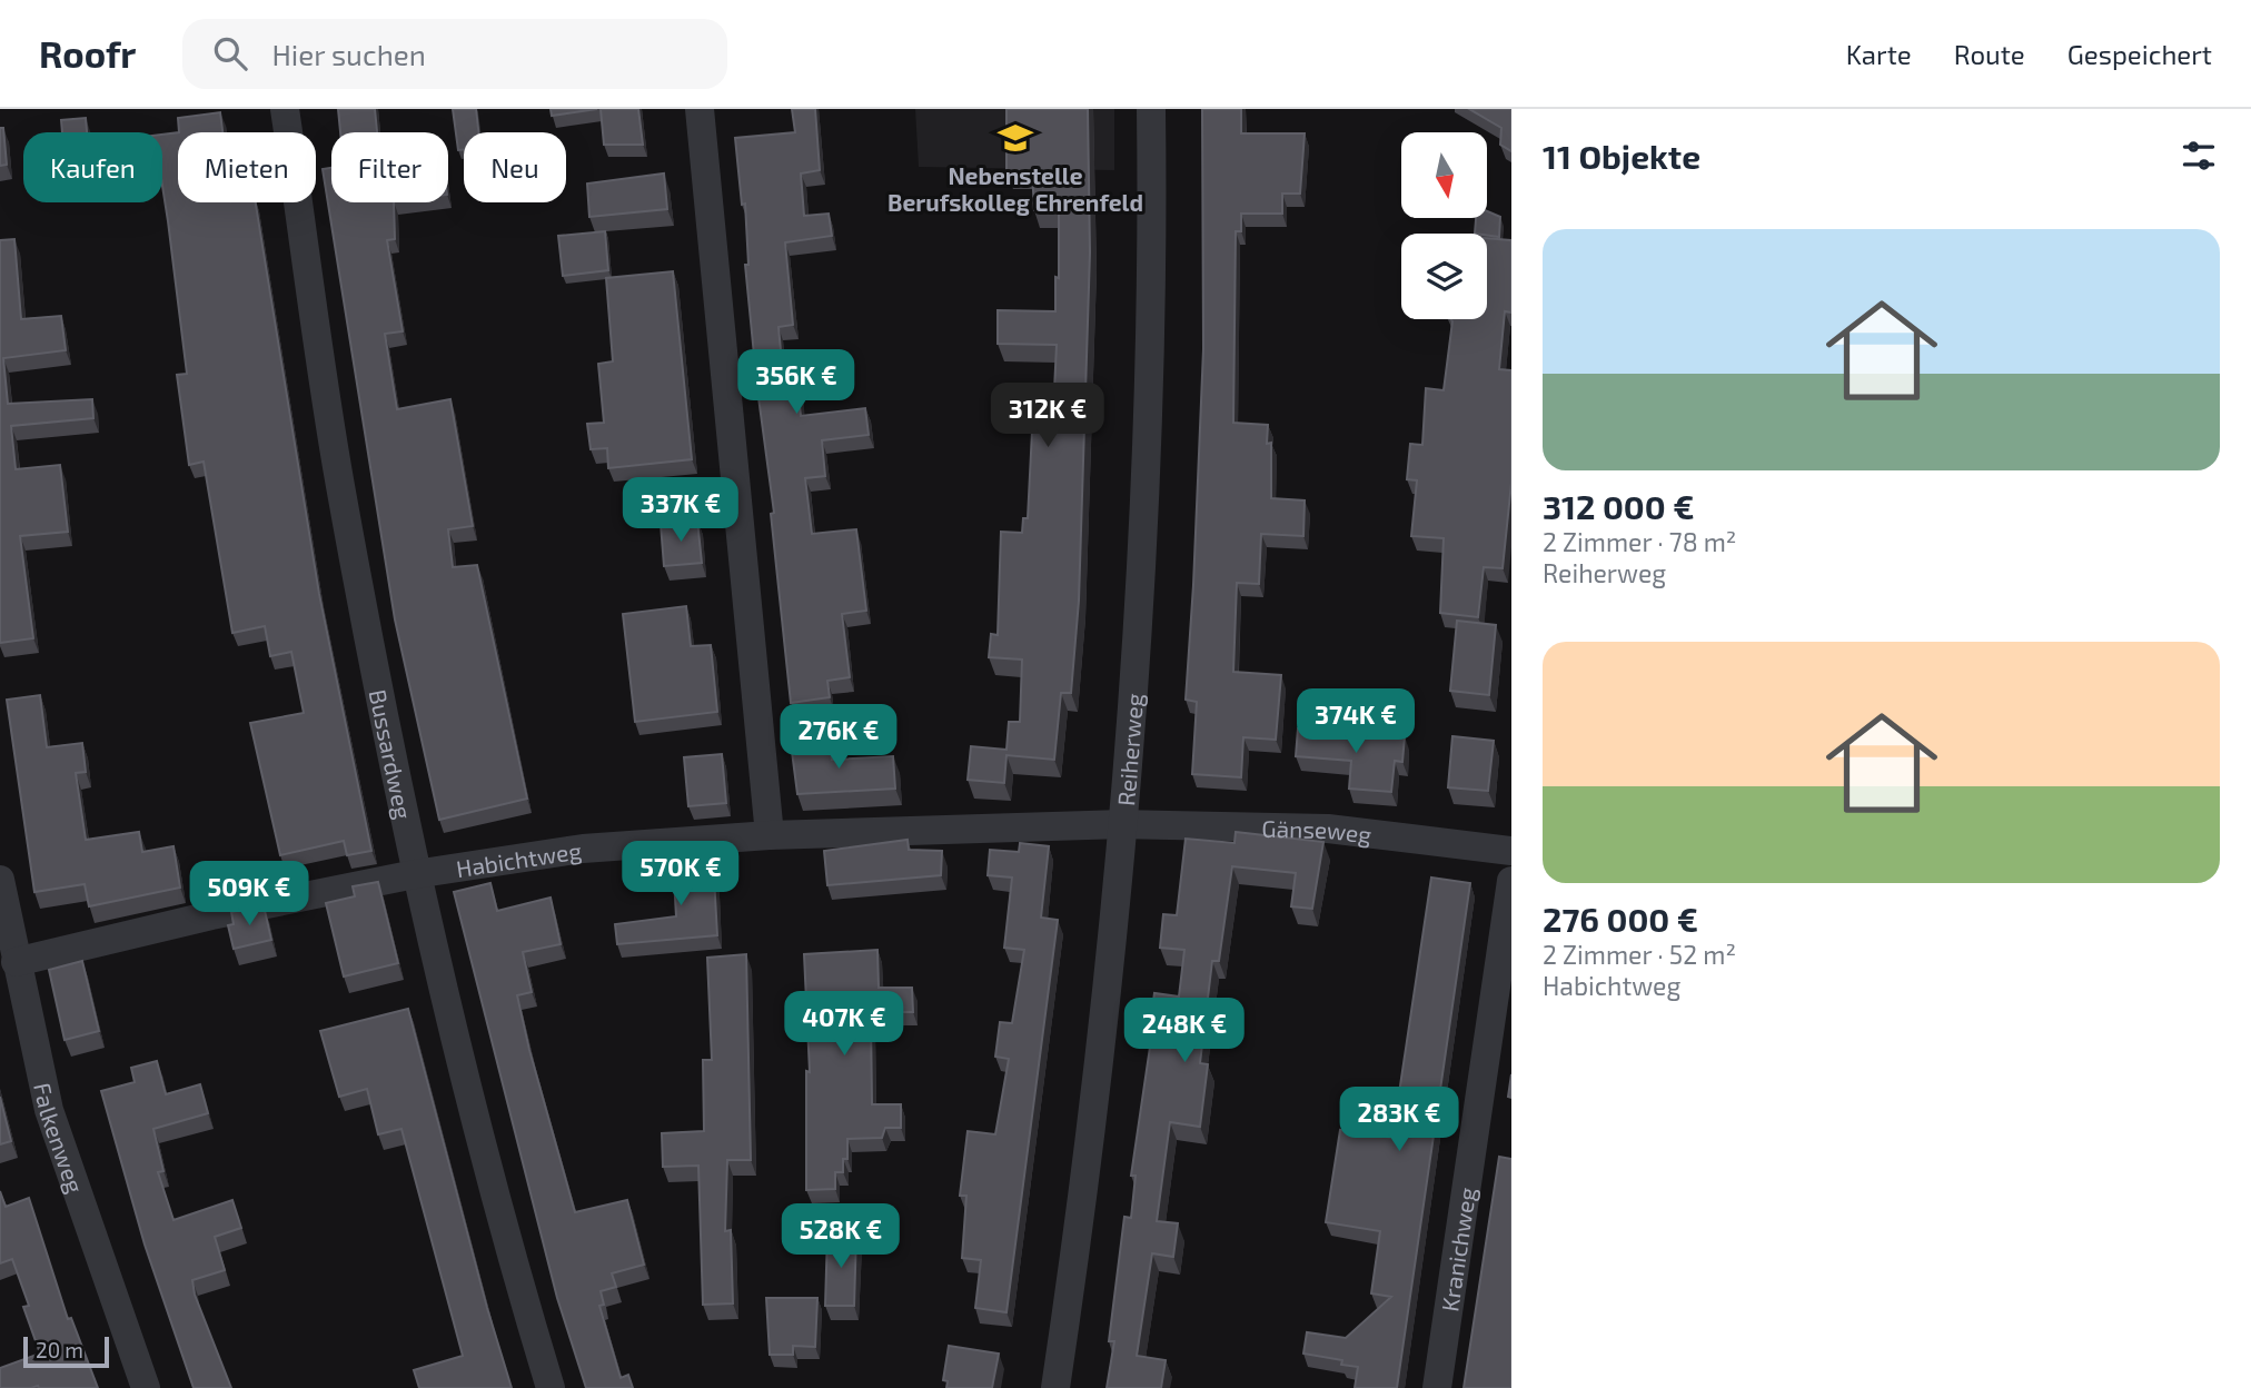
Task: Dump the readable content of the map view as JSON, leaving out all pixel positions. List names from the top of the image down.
{
  "streets": {
    "street": [
      "Reiherweg",
      "Bussardweg",
      "Gänseweg",
      "Habichtweg",
      "Falkenweg",
      "Kranichweg"
    ]
  },
  "crossings": [
    ["Reiherweg", "Gänseweg"],
    ["Reiherweg", "Habichtweg"],
    ["Bussardweg", "Habichtweg"],
    ["Gänseweg", "Habichtweg"],
    ["Habichtweg", "Falkenweg"]
  ],
  "places": {
    "school or university": ["Nebenstelle Berufskolleg Ehrenfeld"]
  },
  "scale_bar": "20 m",
  "north": "bottom",
  "page": {
    "header": "Roofr",
    "search": "Hier suchen",
    "nav": ["Karte", "Route", "Gespeichert"],
    "heading": "11 Objekte",
    "chip": [
      "Kaufen",
      "Mieten",
      "Filter",
      "Neu"
    ],
    "list": [
      {
        "name": "312 000 €",
        "note": "2 Zimmer · 78 m² · Reiherweg"
      },
      {
        "name": "276 000 €",
        "note": "2 Zimmer · 52 m² · Habichtweg"
      }
    ],
    "price": [
      "356K €",
      "312K €",
      "337K €",
      "374K €",
      "276K €",
      "570K €",
      "509K €",
      "407K €",
      "248K €",
      "283K €",
      "528K €"
    ],
    "scale": "20 m"
  }
}
